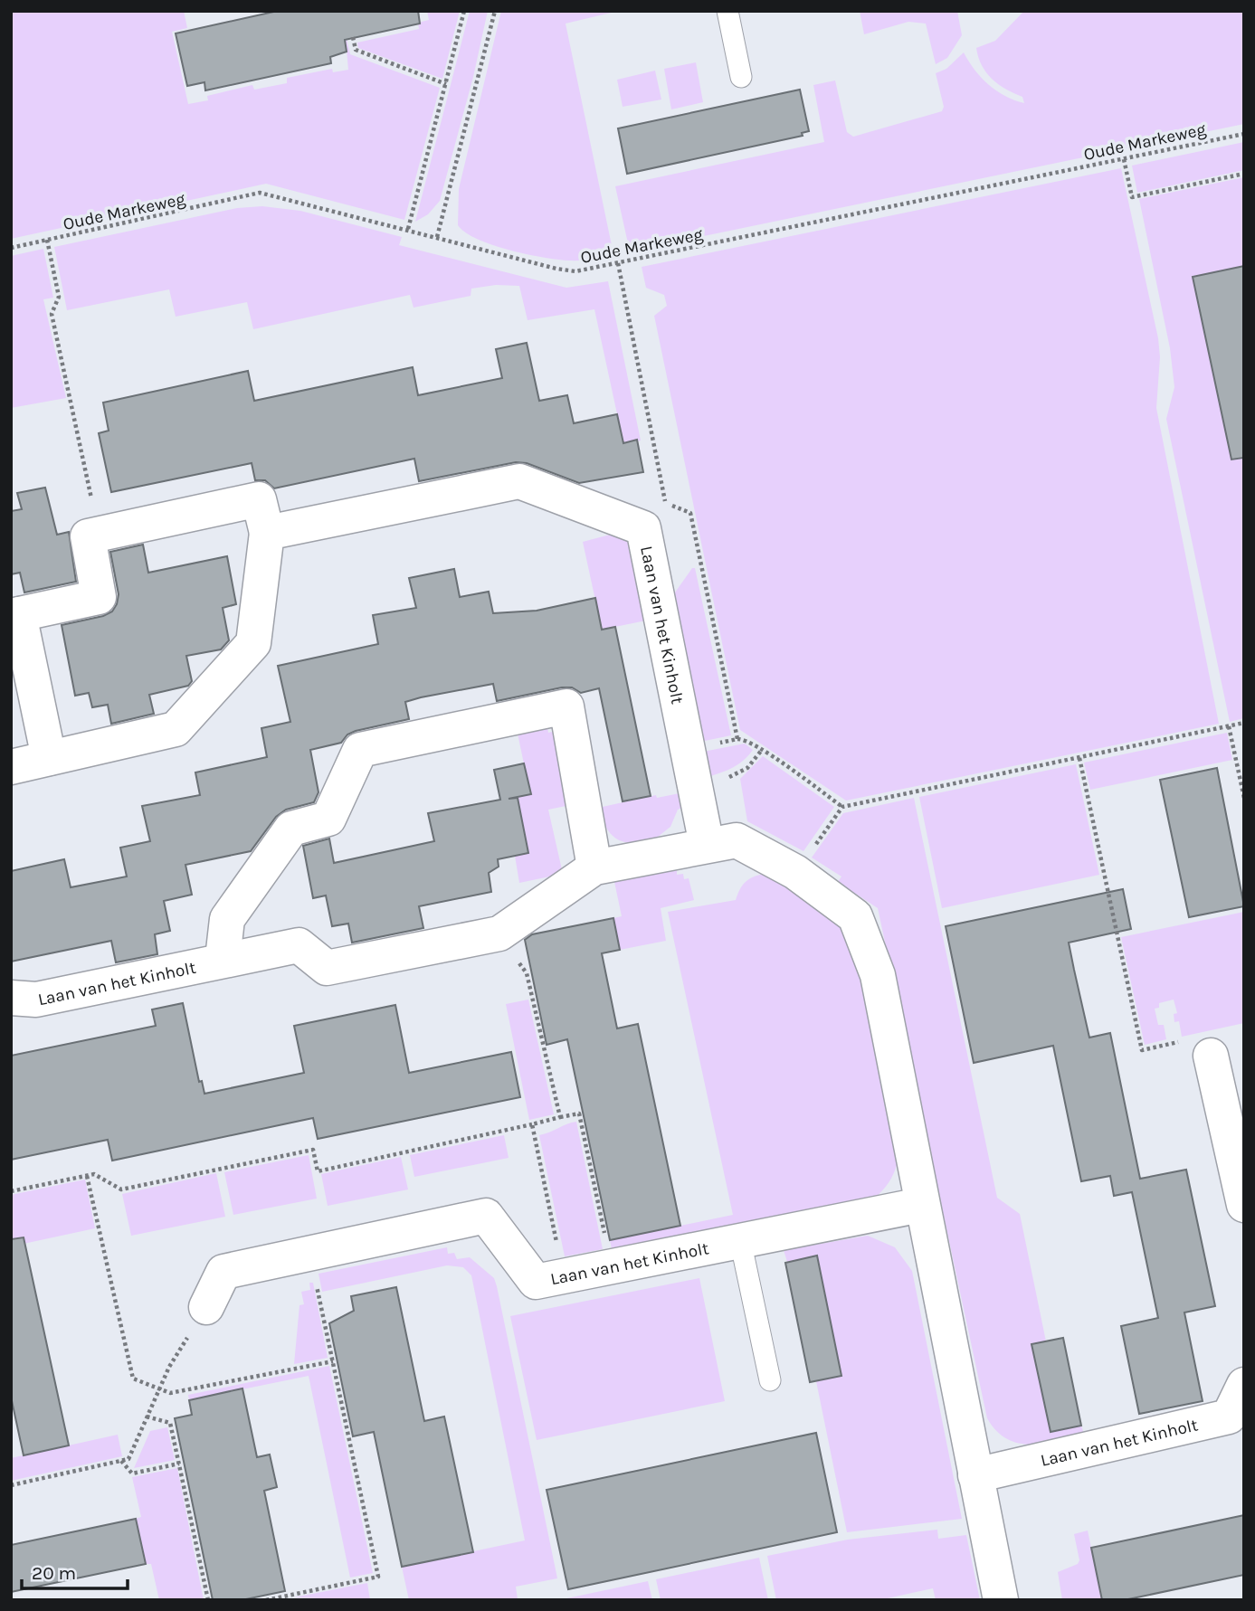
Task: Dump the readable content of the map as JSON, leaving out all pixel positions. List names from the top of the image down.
{
  "streets": {
    "street": ["Laan van het Kinholt"],
    "path": ["Oude Markeweg"]
  },
  "scale_bar": "20 m"
}
